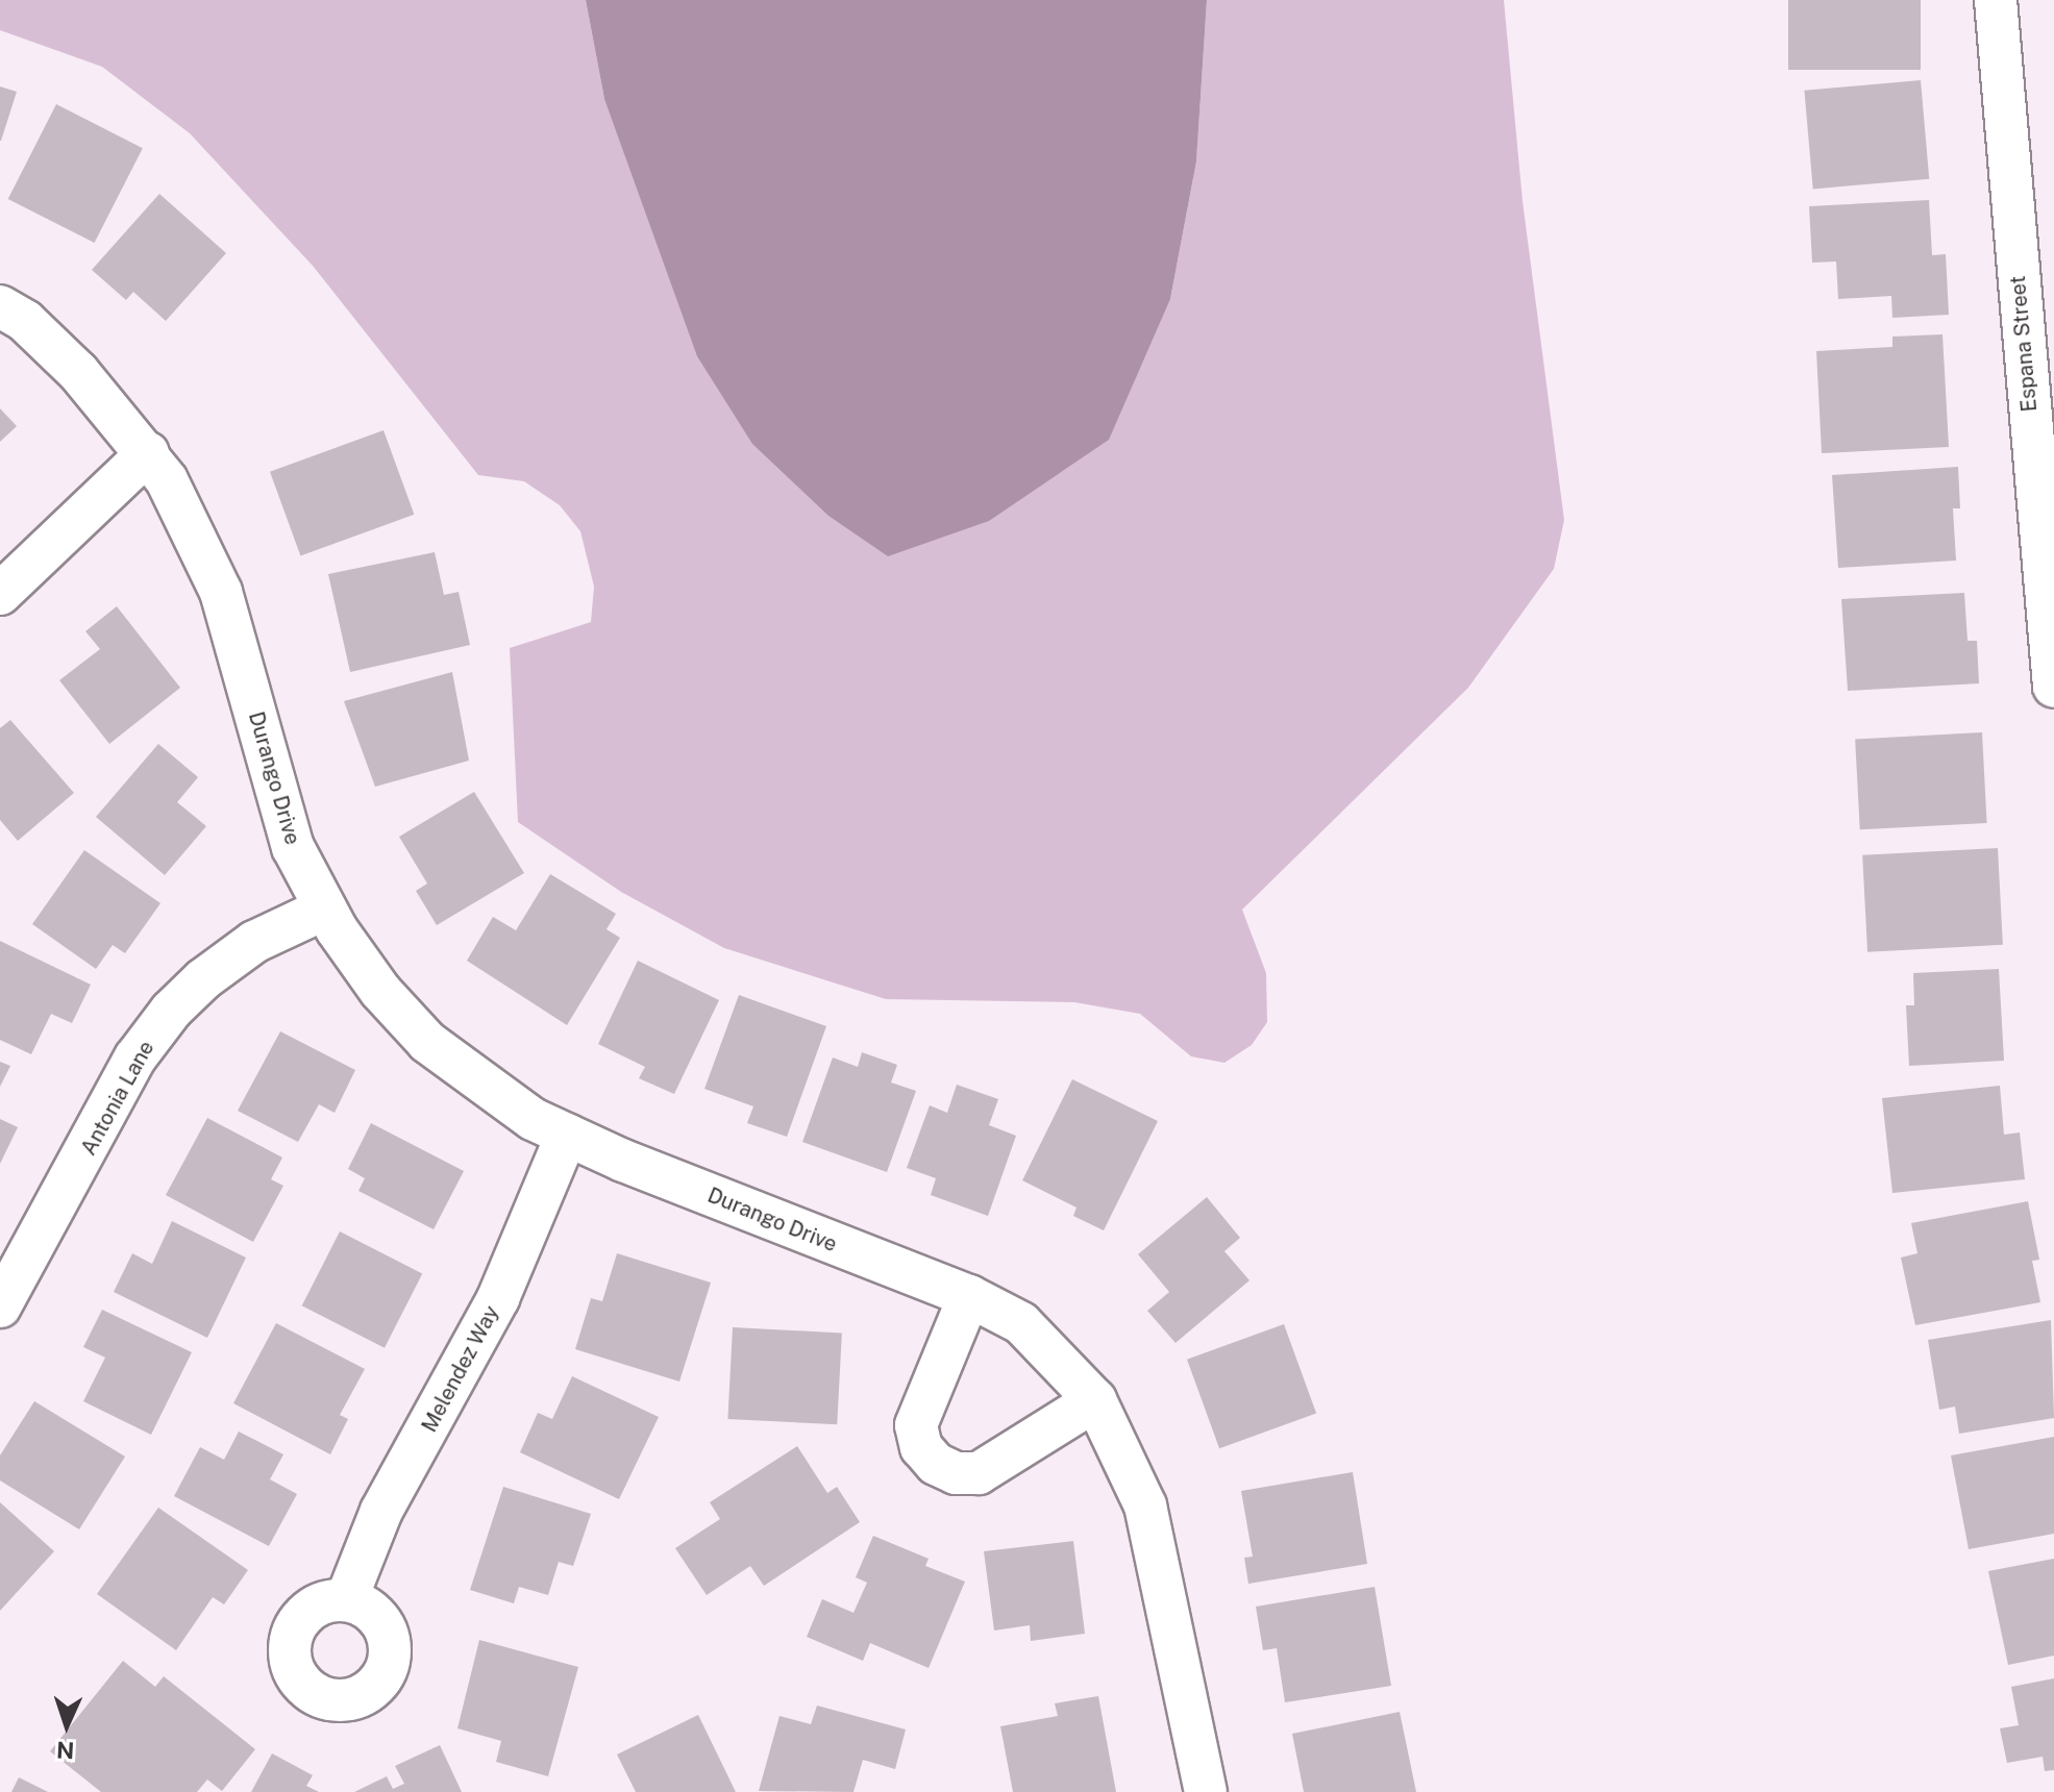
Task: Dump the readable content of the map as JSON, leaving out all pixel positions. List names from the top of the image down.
{
  "streets": {
    "street": [
      "Espana Street",
      "Durango Drive",
      "Antonia Lane",
      "Melendez Way"
    ]
  },
  "crossings": [
    ["Durango Drive", "Antonia Lane"],
    ["Durango Drive", "Melendez Way"]
  ],
  "north": "bottom"
}
